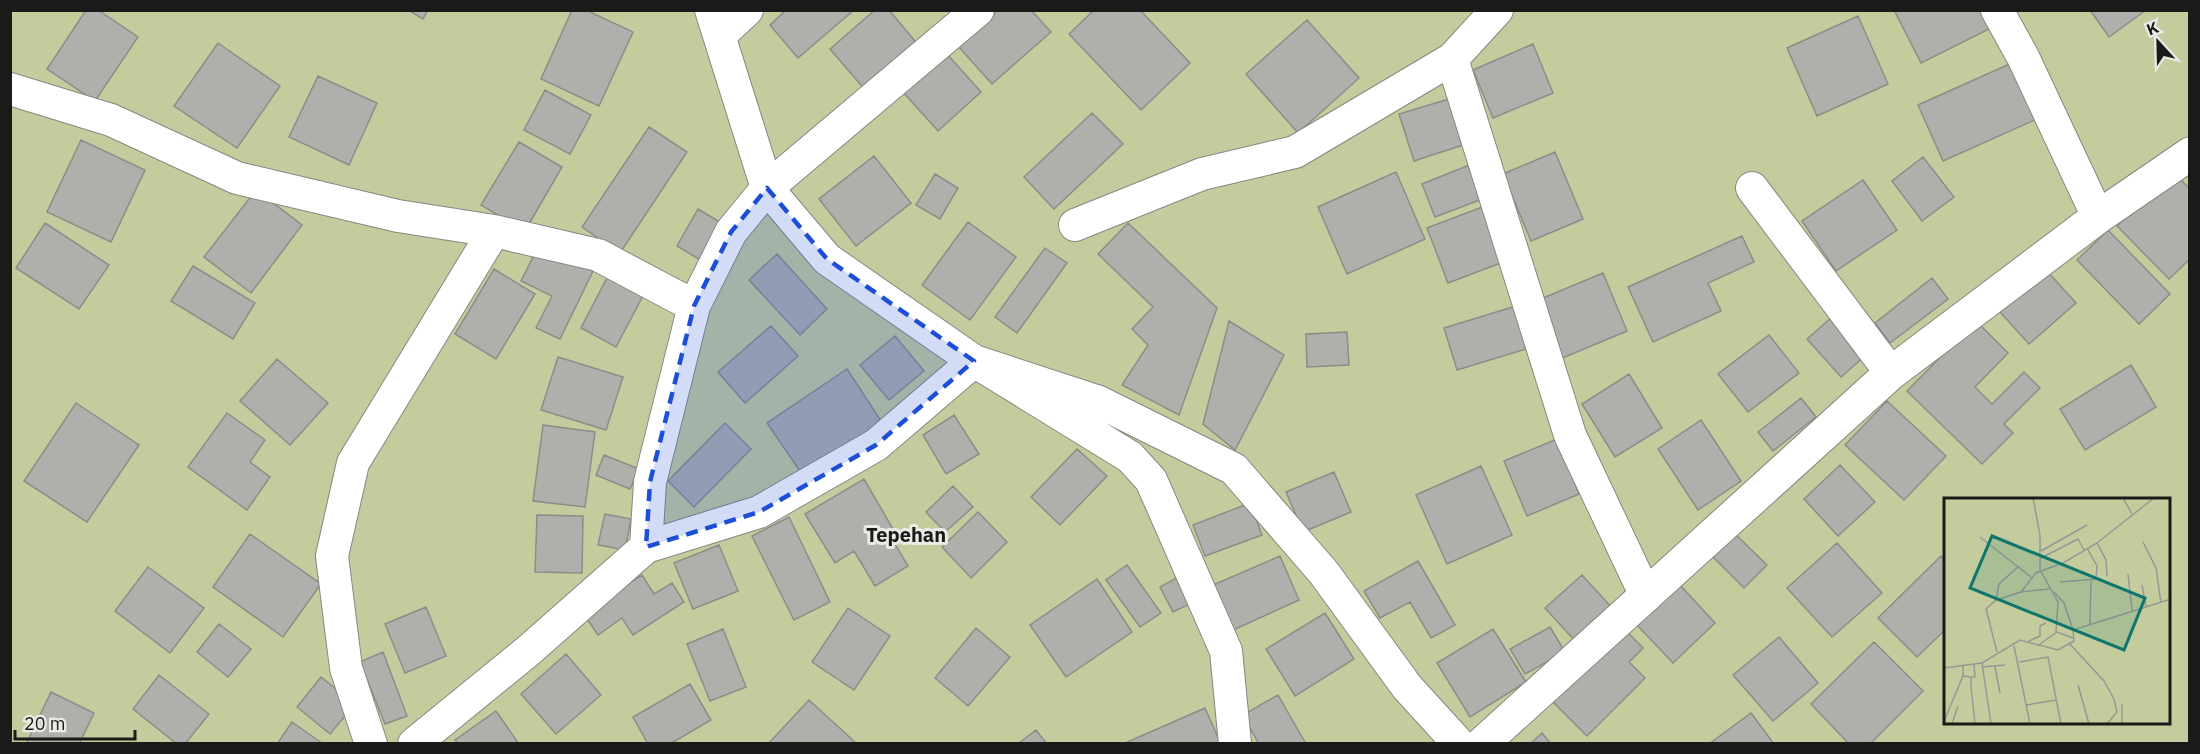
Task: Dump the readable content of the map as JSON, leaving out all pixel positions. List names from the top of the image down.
{
  "districts": ["Tepehan"],
  "scale_bar": "20 m",
  "north": "top"
}
